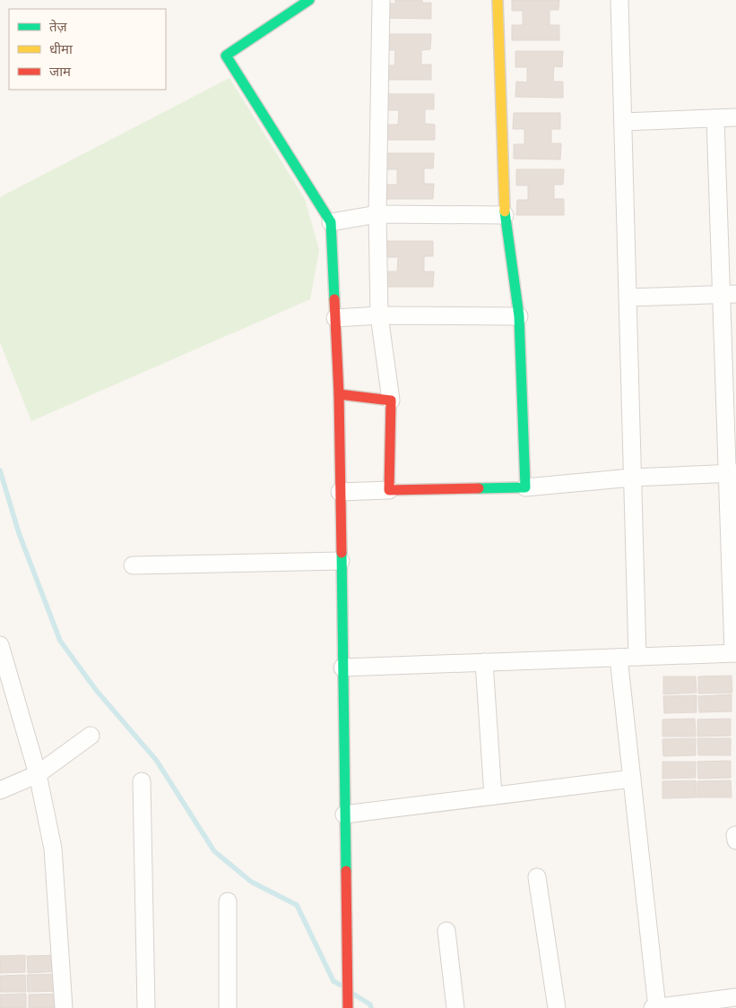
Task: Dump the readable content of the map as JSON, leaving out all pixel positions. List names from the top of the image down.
{
  "legend": ["तेज़", "धीमा", "जाम"]
}
